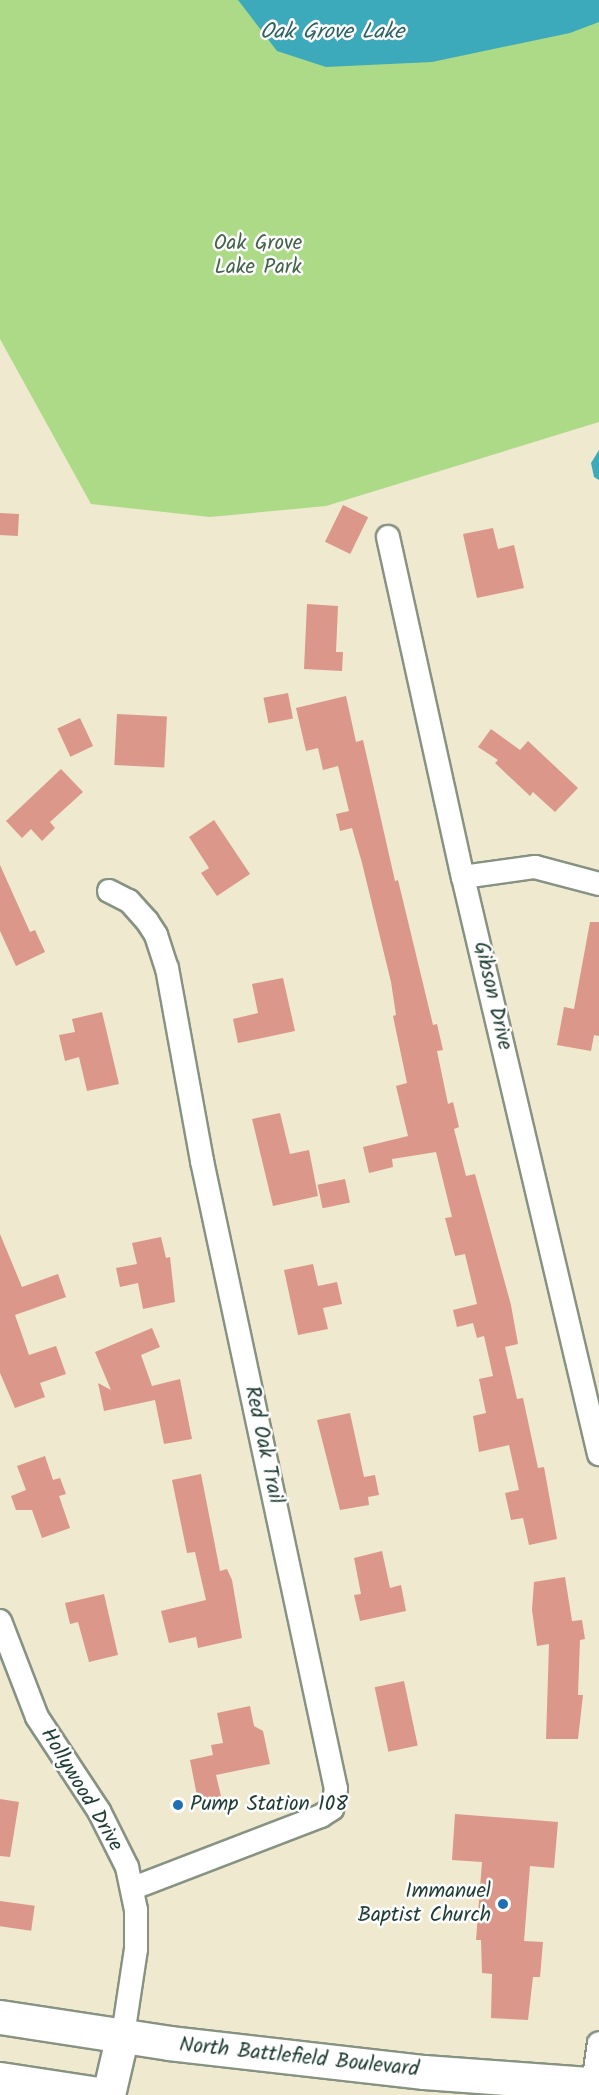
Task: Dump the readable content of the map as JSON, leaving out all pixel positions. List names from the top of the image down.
{
  "streets": {
    "main road": ["North Battlefield Boulevard"],
    "street": ["Gibson Drive", "Red Oak Trail", "Hollywood Drive"]
  },
  "crossings": [
    ["Red Oak Trail", "Hollywood Drive"],
    ["Hollywood Drive", "North Battlefield Boulevard"]
  ],
  "water": ["Oak Grove Lake"],
  "parks": ["Oak Grove Lake Park"],
  "places": ["Pump Station 108", "Immanuel Baptist Church"]
}
